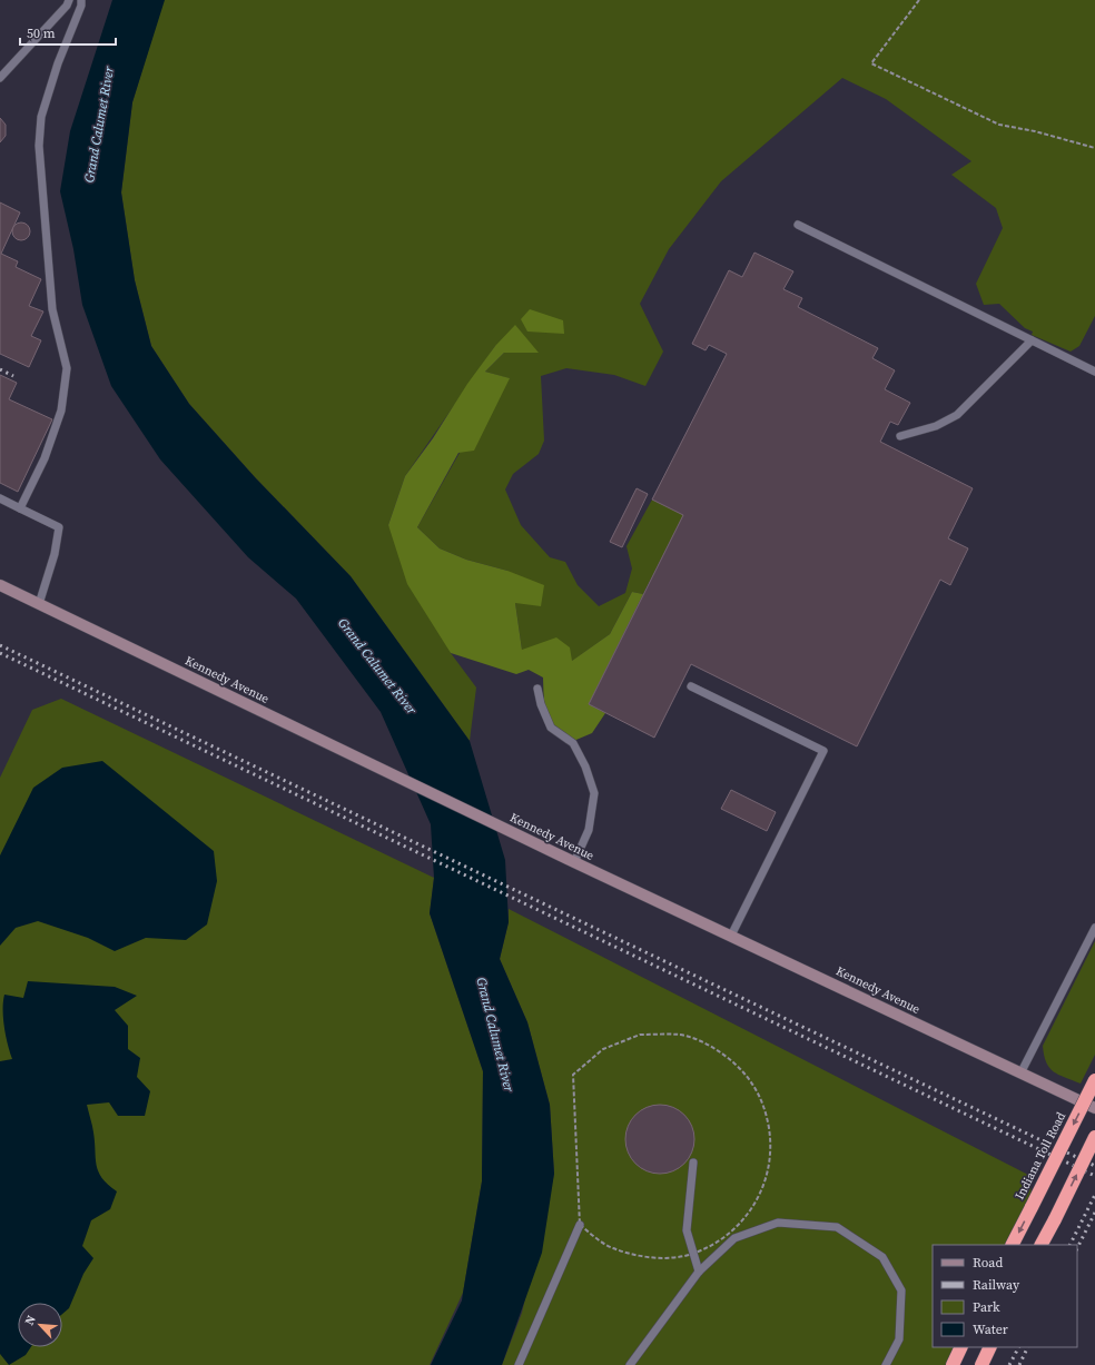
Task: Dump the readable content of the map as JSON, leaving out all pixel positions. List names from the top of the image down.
{
  "streets": {
    "highway": ["Indiana Toll Road"],
    "main road": ["Kennedy Avenue"]
  },
  "water": ["Grand Calumet River"],
  "legend": [
    "Road",
    "Railway",
    "Park",
    "Water"
  ],
  "scale_bar": "50 m",
  "north": "top left"
}
